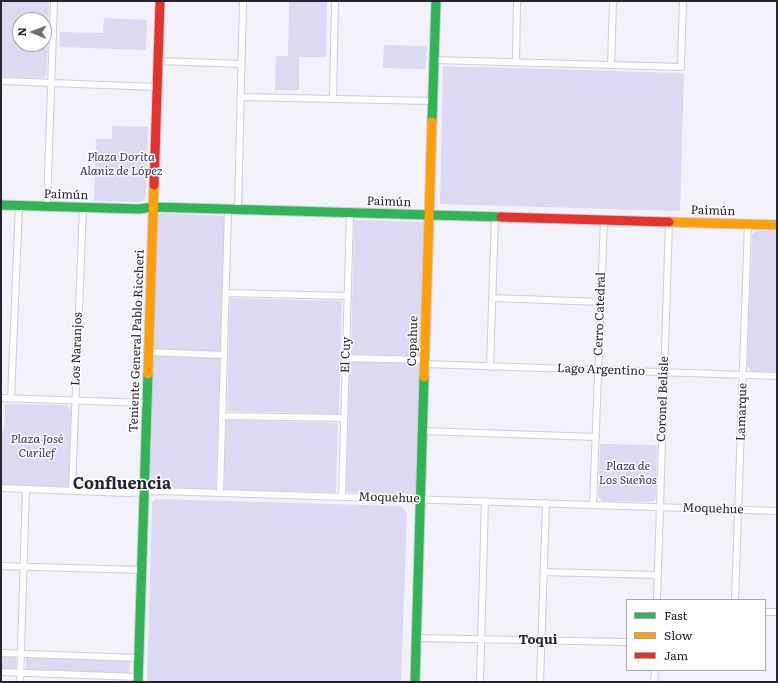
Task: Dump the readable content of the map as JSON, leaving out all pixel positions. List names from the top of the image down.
{
  "streets": {
    "street": [
      "Paimún",
      "Cerro Catedral",
      "Teniente General Pablo Riccheri",
      "Copahue",
      "Los Naranjos",
      "El Cuy",
      "Lago Argentino",
      "Coronel Belisle",
      "Lamarque",
      "Moquehue"
    ]
  },
  "crossings": [
    ["Paimún", "Cerro Catedral"],
    ["Paimún", "Teniente General Pablo Riccheri"],
    ["Paimún", "Copahue"],
    ["Paimún", "Los Naranjos"],
    ["Paimún", "El Cuy"],
    ["Paimún", "Coronel Belisle"],
    ["Paimún", "Lamarque"],
    ["Cerro Catedral", "Lago Argentino"],
    ["Cerro Catedral", "Moquehue"],
    ["Teniente General Pablo Riccheri", "Moquehue"],
    ["Copahue", "Lago Argentino"],
    ["Copahue", "Moquehue"],
    ["Los Naranjos", "Moquehue"],
    ["El Cuy", "Lago Argentino"],
    ["El Cuy", "Moquehue"],
    ["Lago Argentino", "Coronel Belisle"],
    ["Lago Argentino", "Lamarque"],
    ["Coronel Belisle", "Moquehue"],
    ["Lamarque", "Moquehue"]
  ],
  "districts": ["Confluencia", "Toqui"],
  "parks": ["Plaza Dorita Alaniz de López", "Plaza José Curilef", "Plaza de Los Sueños"],
  "legend": ["Fast", "Slow", "Jam"],
  "north": "left"
}
